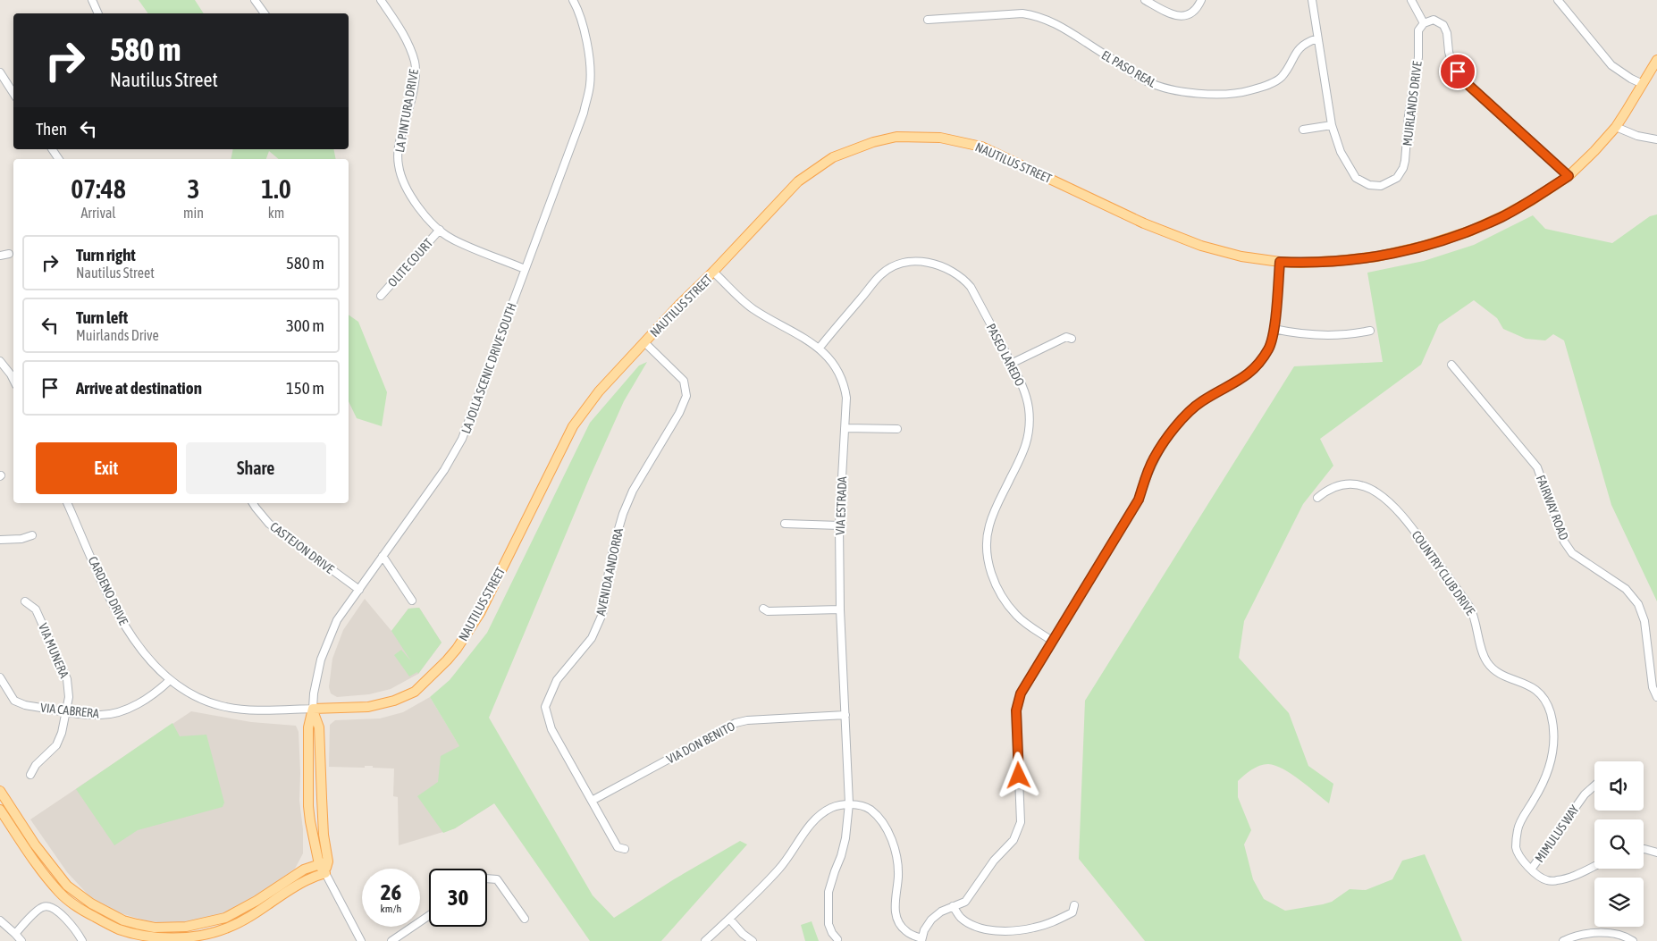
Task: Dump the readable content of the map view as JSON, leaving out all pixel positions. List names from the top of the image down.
{
  "streets": {
    "main road": ["NAUTILUS STREET", "LA JOLLA SCENIC DRIVE SOUTH"],
    "street": [
      "EL PASO REAL",
      "MUIRLANDS DRIVE",
      "LA PINTURA DRIVE",
      "OLITE COURT",
      "PASEO LAREDO",
      "VIA ESTRADA",
      "FAIRWAY ROAD",
      "CASTEJON DRIVE",
      "AVENIDA ANDORRA",
      "COUNTRY CLUB DRIVE",
      "CARDENO DRIVE",
      "VIA MUNERA",
      "VIA CABRERA",
      "VIA DON BENITO",
      "MIMULUS WAY"
    ]
  },
  "crossings": [
    ["EL PASO REAL", "MUIRLANDS DRIVE"],
    ["LA PINTURA DRIVE", "OLITE COURT"],
    ["LA PINTURA DRIVE", "LA JOLLA SCENIC DRIVE SOUTH"],
    ["NAUTILUS STREET", "LA JOLLA SCENIC DRIVE SOUTH"],
    ["NAUTILUS STREET", "VIA ESTRADA"],
    ["NAUTILUS STREET", "AVENIDA ANDORRA"],
    ["NAUTILUS STREET", "CARDENO DRIVE"],
    ["PASEO LAREDO", "VIA ESTRADA"],
    ["LA JOLLA SCENIC DRIVE SOUTH", "CASTEJON DRIVE"],
    ["LA JOLLA SCENIC DRIVE SOUTH", "CARDENO DRIVE"],
    ["VIA ESTRADA", "VIA DON BENITO"],
    ["AVENIDA ANDORRA", "VIA DON BENITO"],
    ["COUNTRY CLUB DRIVE", "MIMULUS WAY"],
    ["CARDENO DRIVE", "VIA CABRERA"],
    ["VIA MUNERA", "VIA CABRERA"]
  ],
  "page": {
    "turn": ["580 m", "Nautilus Street"],
    "then": "Then",
    "eta": [
      "07:48",
      "Arrival",
      "3",
      "min",
      "1.0",
      "km"
    ],
    "list": [
      {
        "name": "Turn right",
        "note": "Nautilus Street",
        "value": "580 m"
      },
      {
        "name": "Turn left",
        "note": "Muirlands Drive",
        "value": "300 m"
      },
      {
        "name": "Arrive at destination",
        "value": "150 m"
      }
    ],
    "buttons": ["Exit", "Share"],
    "speed": "26 km/h",
    "limit": "30"
  }
}
